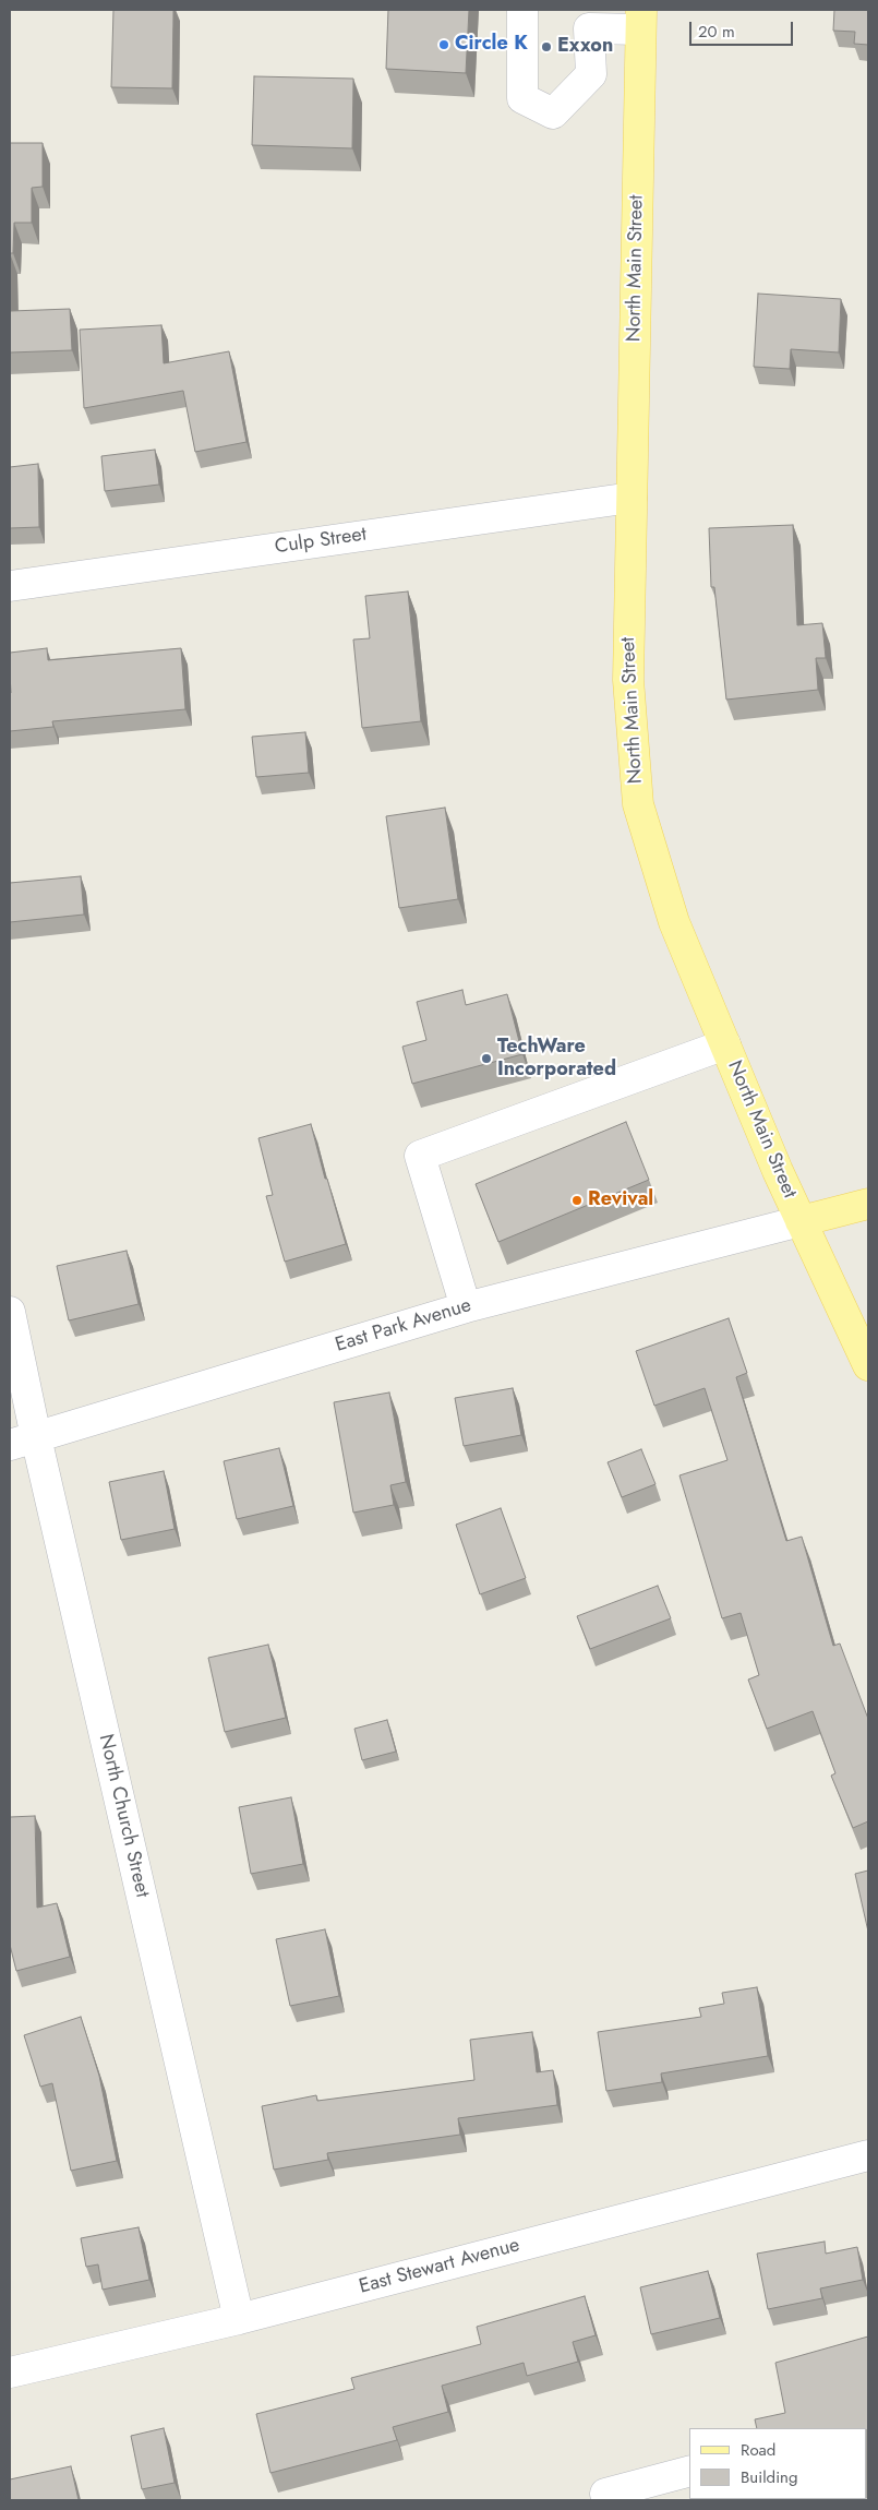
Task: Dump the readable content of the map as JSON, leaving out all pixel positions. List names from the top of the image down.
{
  "streets": {
    "main road": ["North Main Street"],
    "street": [
      "Culp Street",
      "East Park Avenue",
      "North Church Street",
      "East Stewart Avenue"
    ]
  },
  "crossings": [
    ["North Main Street", "Culp Street"],
    ["North Main Street", "East Park Avenue"],
    ["East Park Avenue", "North Church Street"],
    ["North Church Street", "East Stewart Avenue"]
  ],
  "places": [
    "Circle K",
    "Exxon",
    "TechWare Incorporated",
    "Revival"
  ],
  "legend": ["Road", "Building"],
  "scale_bar": "20 m"
}
